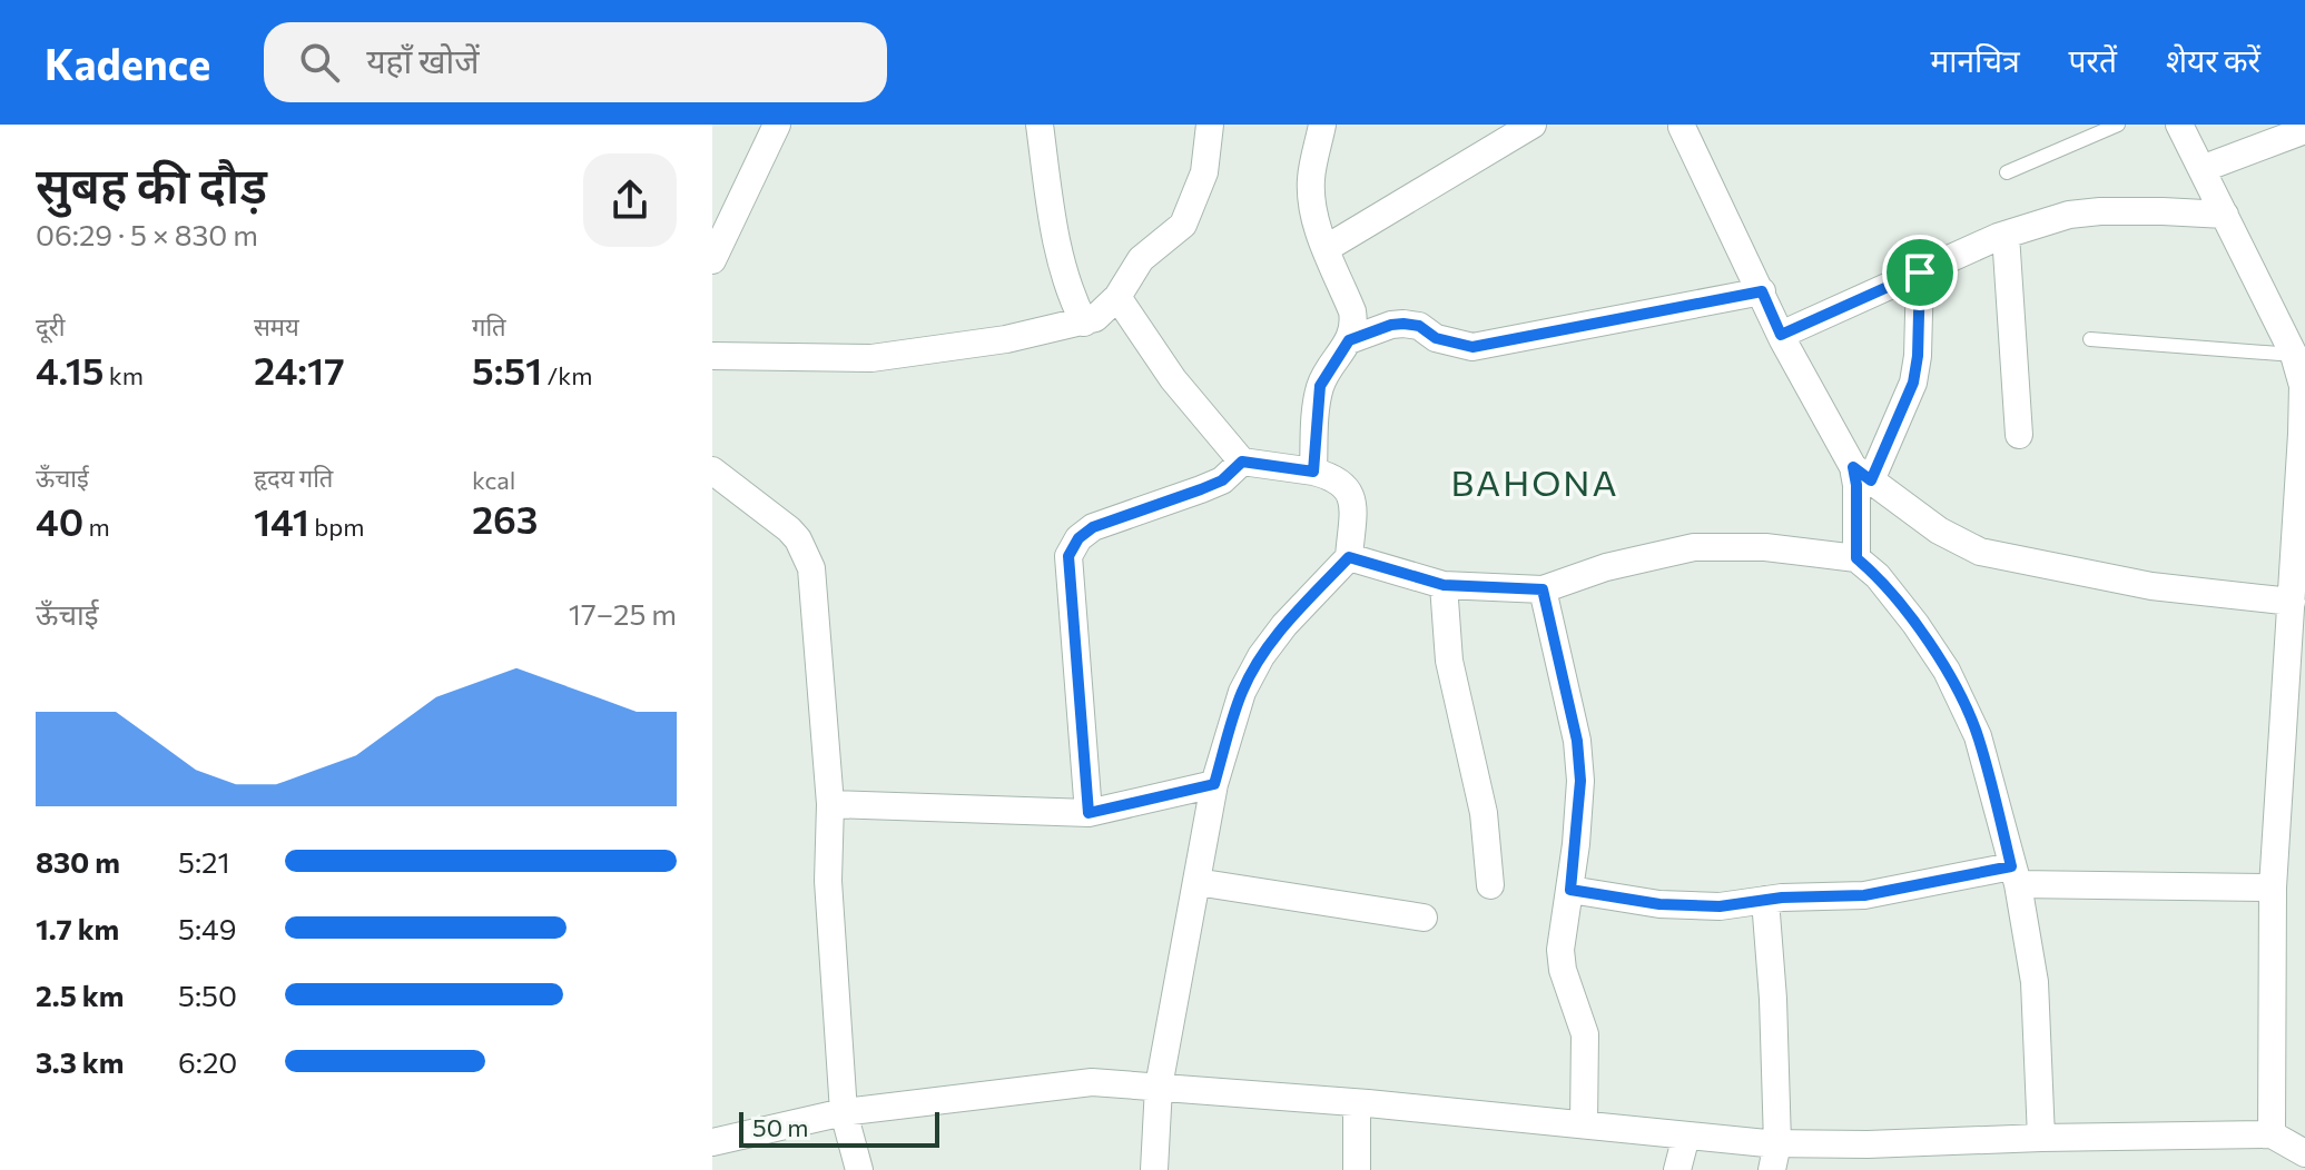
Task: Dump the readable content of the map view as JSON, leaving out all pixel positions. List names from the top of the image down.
{
  "districts": ["BAHONA"],
  "scale_bar": "50 m",
  "page": {
    "header": "Kadence",
    "search": "यहाँ खोजें",
    "nav": ["मानचित्र", "परतें", "शेयर करें"],
    "heading": ["सुबह की दौड़", "06:29 · 5 × 830 m"],
    "stats": [
      ["दूरी", "4.15 km"],
      ["समय", "24:17"],
      ["गति", "5:51 /km"],
      ["ऊँचाई", "40 m"],
      ["हृदय गति", "141 bpm"],
      ["kcal", "263"]
    ],
    "chart": ["ऊँचाई", "17–25 m"],
    "list": [
      {
        "name": "830 m",
        "note": "5:21"
      },
      {
        "name": "1.7 km",
        "note": "5:49"
      },
      {
        "name": "2.5 km",
        "note": "5:50"
      },
      {
        "name": "3.3 km",
        "note": "6:20"
      }
    ],
    "scale": "50 m"
  }
}
